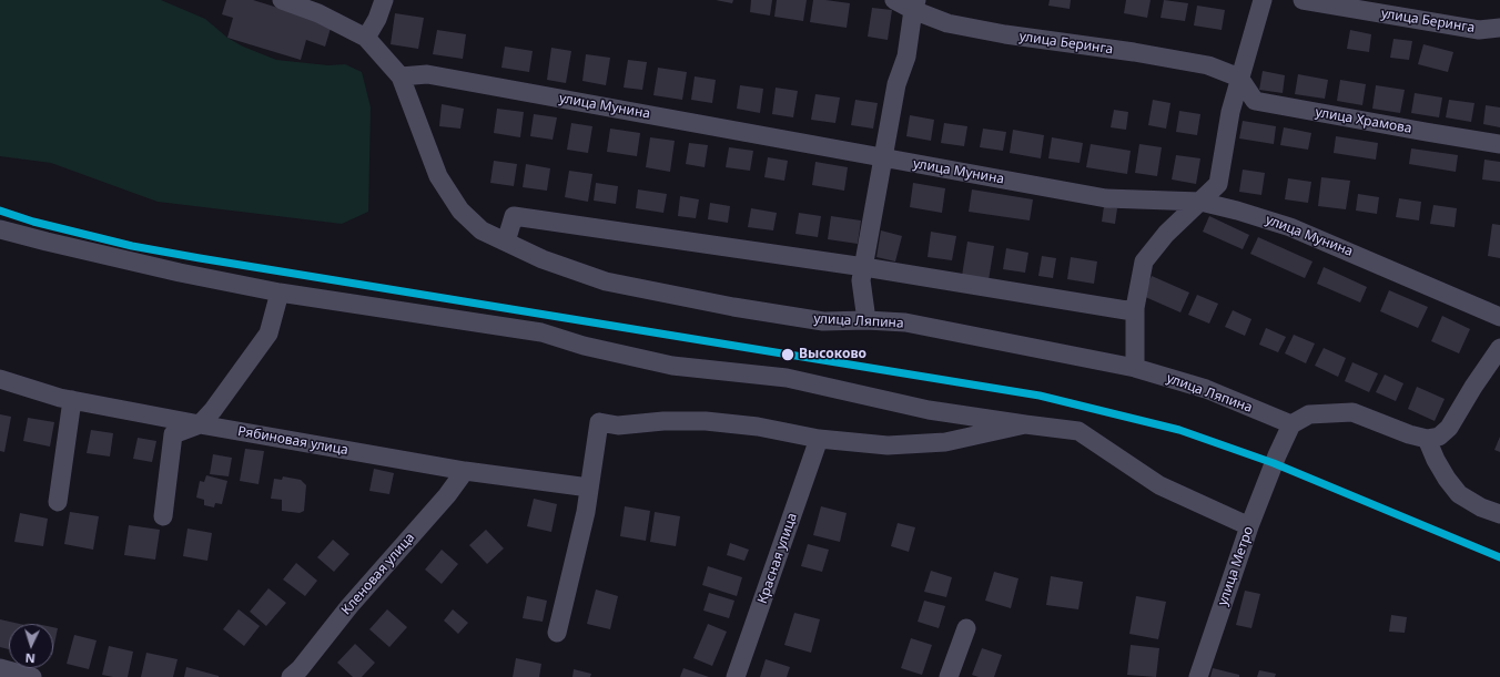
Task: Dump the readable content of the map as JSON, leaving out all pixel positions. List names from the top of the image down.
{
  "streets": {
    "street": [
      "улица Беринга",
      "улица Мунина",
      "улица Храмова",
      "улица Ляпина",
      "Рябиновая улица",
      "Красная улица",
      "улица Метро",
      "Кленовая улица"
    ]
  },
  "crossings": [
    ["улица Беринга", "улица Храмова"],
    ["улица Мунина", "улица Ляпина"],
    ["улица Ляпина", "улица Метро"],
    ["Рябиновая улица", "Кленовая улица"]
  ],
  "places": ["Высоково"],
  "north": "bottom"
}
